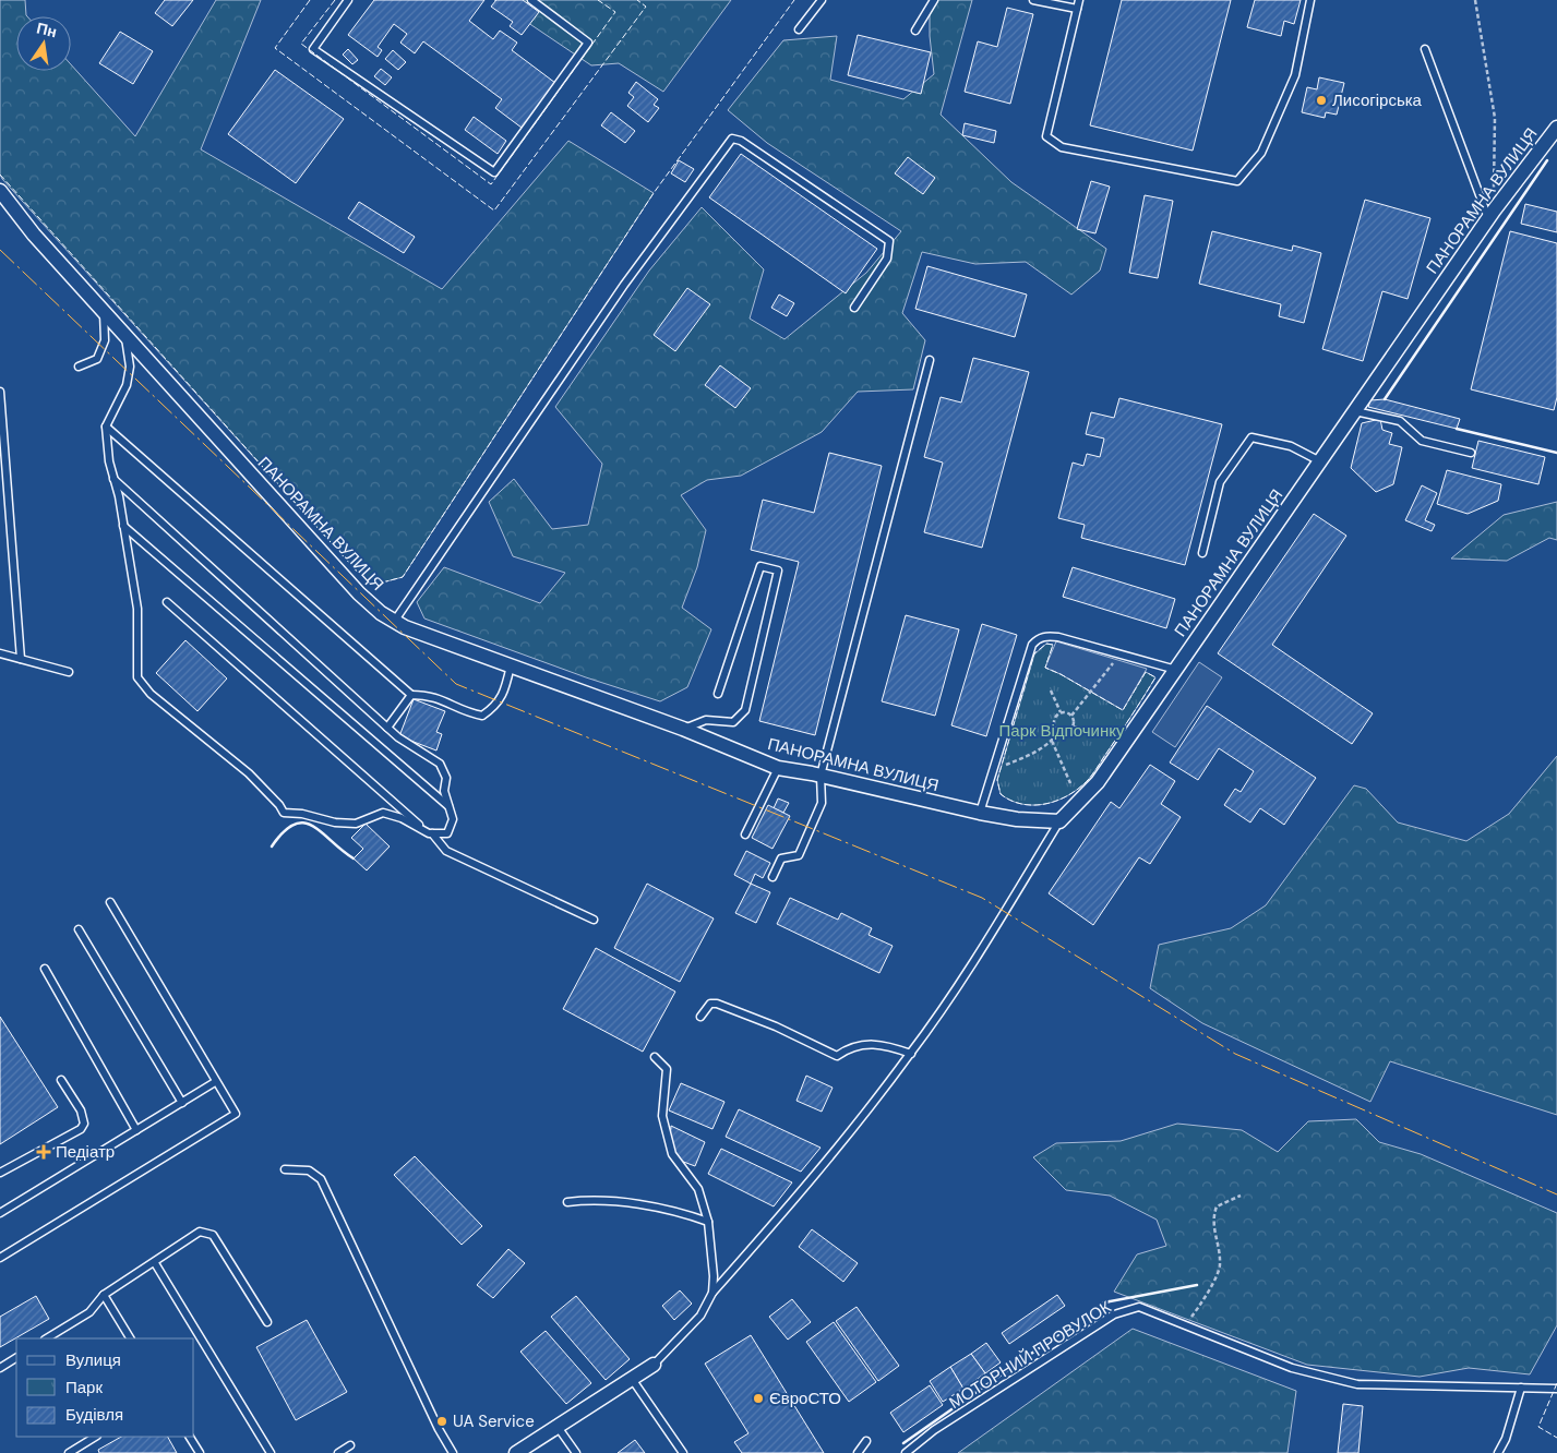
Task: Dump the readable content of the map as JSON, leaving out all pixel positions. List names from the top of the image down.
{
  "streets": {
    "street": ["ПАНОРАМНА ВУЛИЦЯ"],
    "lane": ["МОТОРНИЙ ПРОВУЛОК"]
  },
  "parks": ["Парк Відпочинку"],
  "places": {
    "other": ["Лисогірська", "ЄвроСТО", "UA Service"],
    "health": ["Педіатр"]
  },
  "legend": ["Вулиця", "Парк", "Будівля"],
  "north": "top"
}
